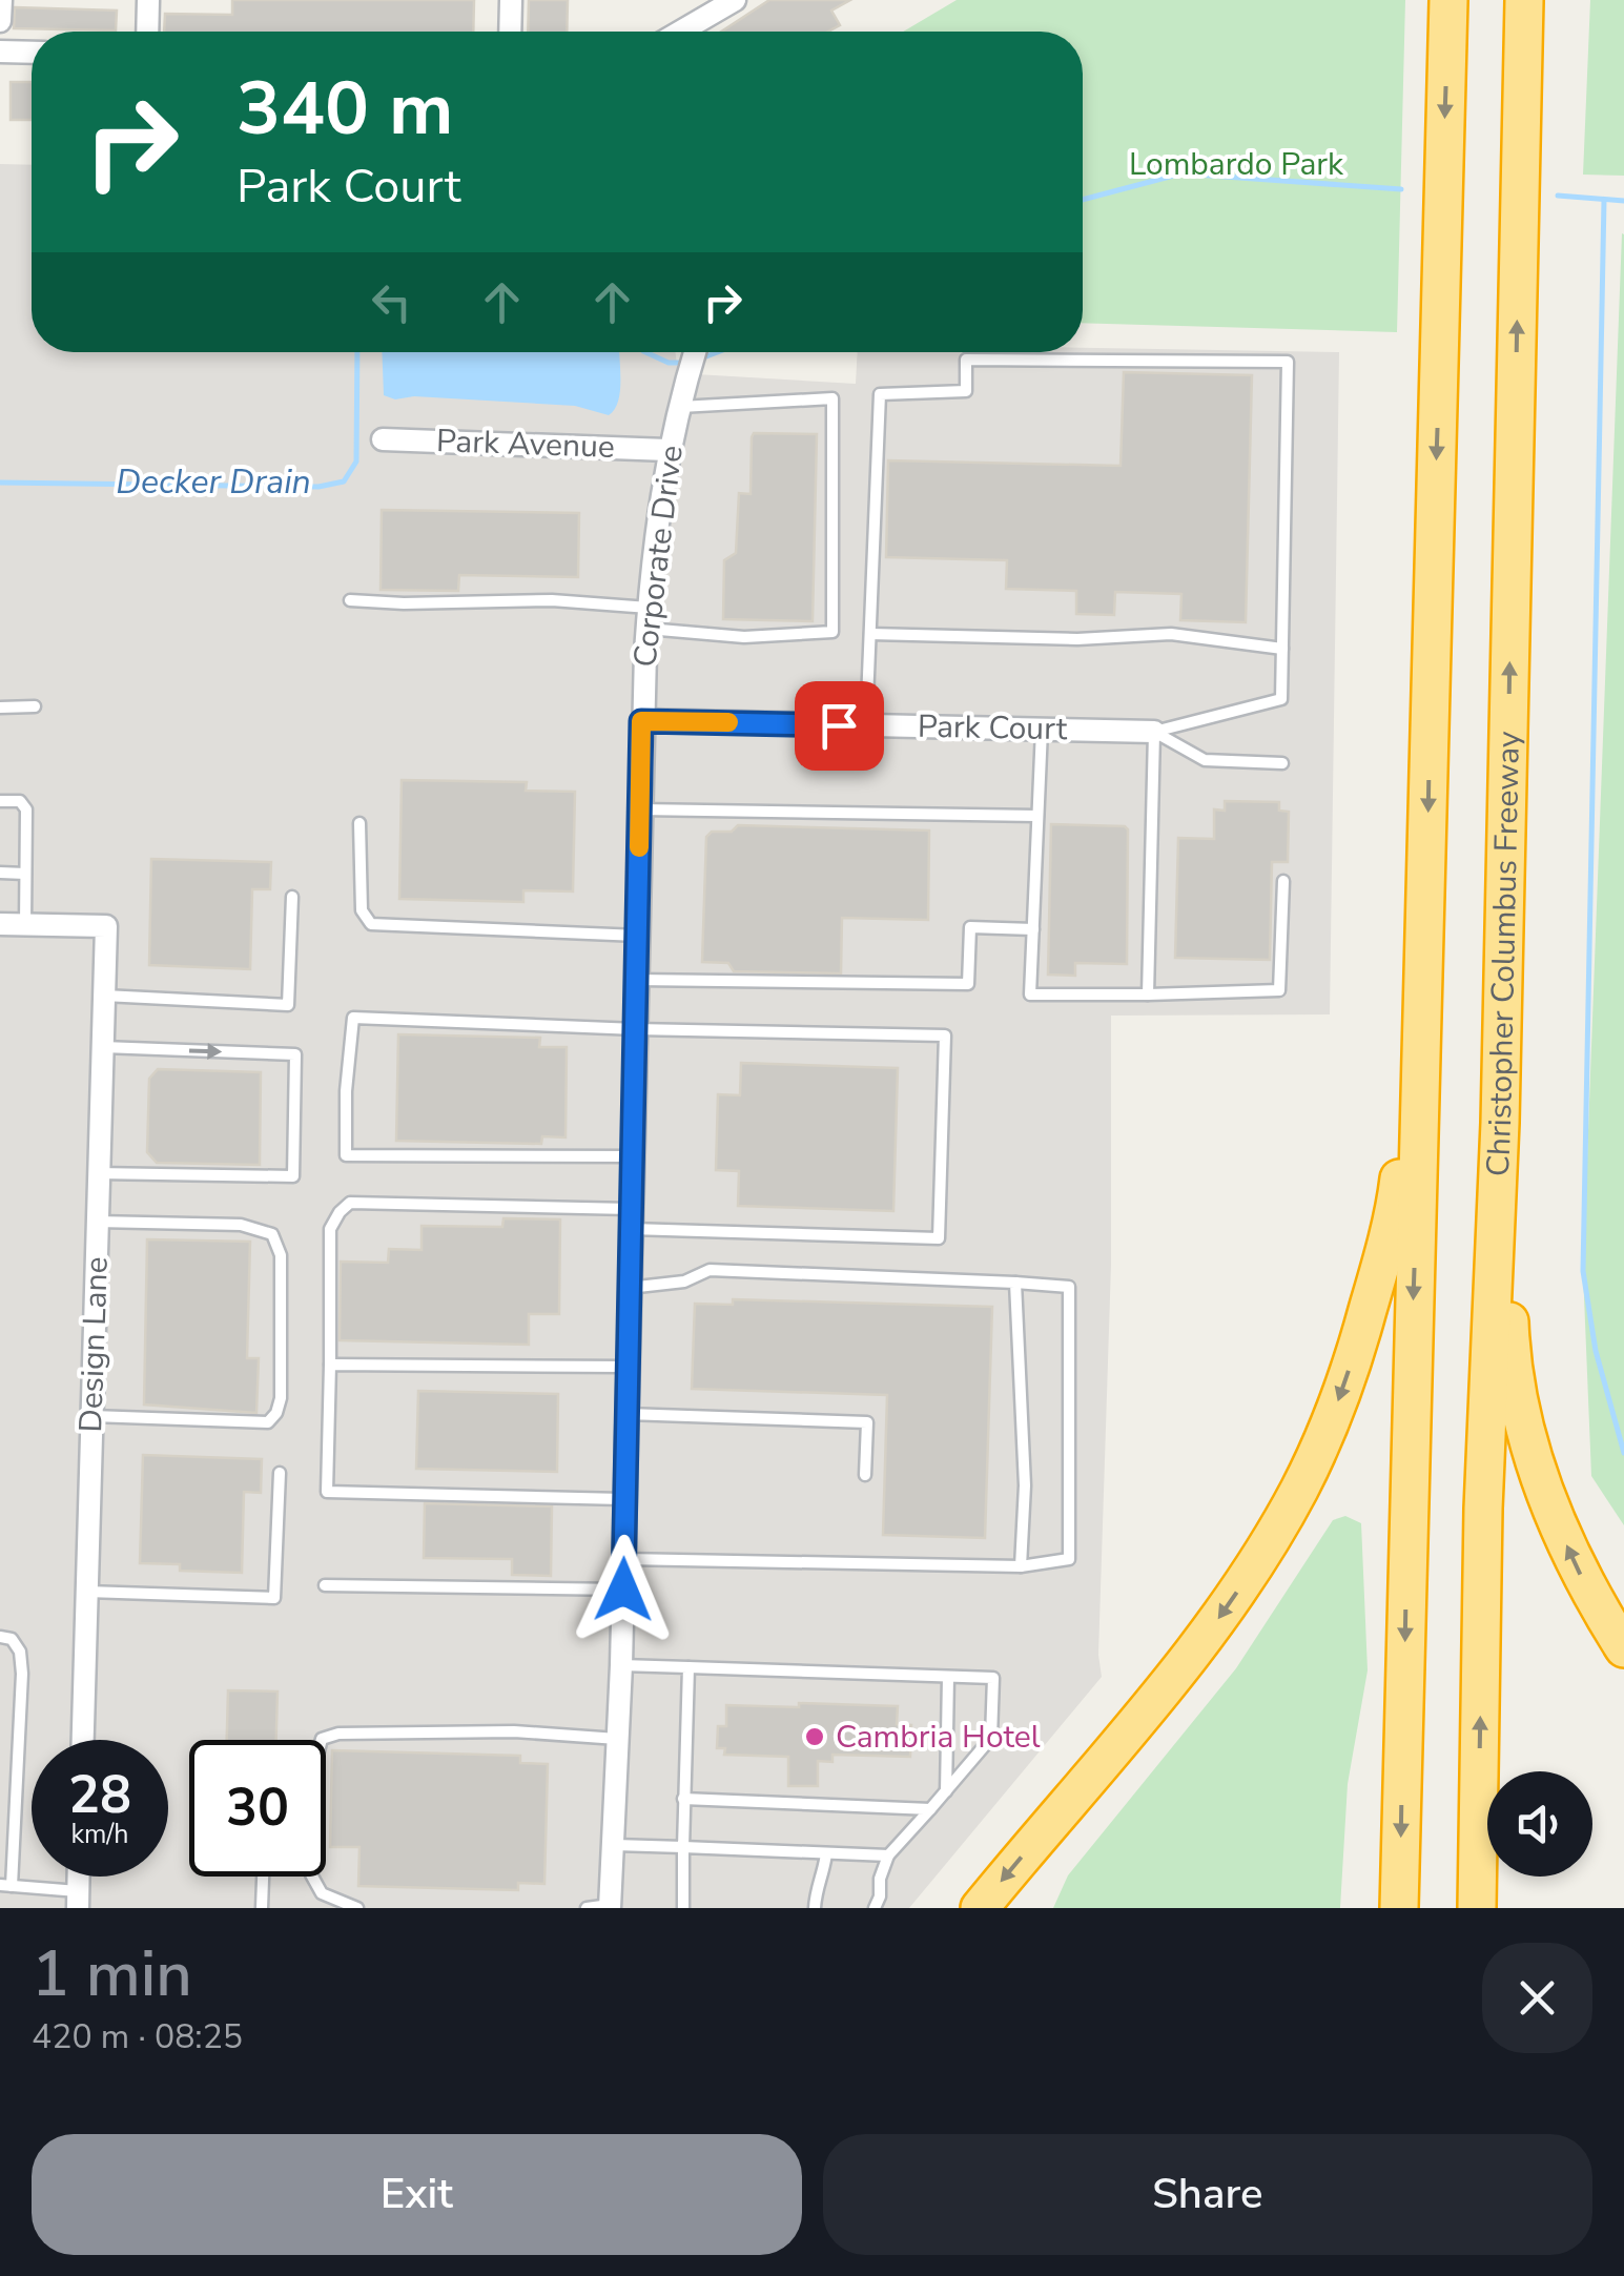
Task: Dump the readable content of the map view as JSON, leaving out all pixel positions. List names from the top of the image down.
{
  "streets": {
    "highway": ["Christopher Columbus Freeway"],
    "street": [
      "Park Avenue",
      "Corporate Drive",
      "Park Court",
      "Design Lane"
    ]
  },
  "crossings": [
    ["Park Avenue", "Corporate Drive"],
    ["Corporate Drive", "Park Court"]
  ],
  "water": ["Decker Drain"],
  "parks": ["Lombardo Park"],
  "places": ["Cambria Hotel"],
  "page": {
    "turn": ["340 m", "Park Court"],
    "speed": "28 km/h",
    "limit": "30",
    "heading": ["1 min", "420 m · 08:25"],
    "buttons": ["Exit", "Share"]
  }
}
